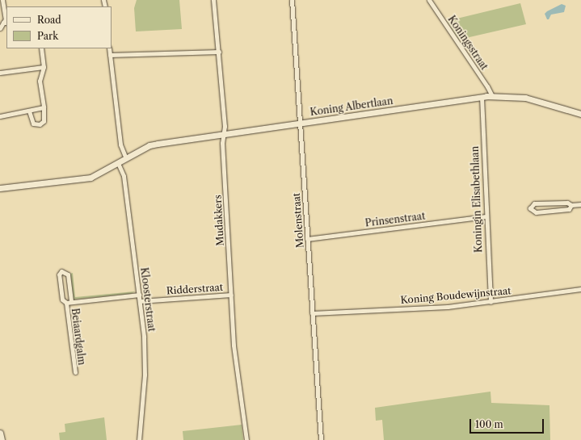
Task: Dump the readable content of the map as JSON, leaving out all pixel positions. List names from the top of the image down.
{
  "streets": {
    "main road": ["Koning Albertlaan"],
    "street": [
      "Koningsstraat",
      "Koningin Elisabethlaan",
      "Prinsenstraat",
      "Mudakkers",
      "Molenstraat",
      "Ridderstraat",
      "Koning Boudewijnstraat",
      "Kloosterstraat",
      "Beiaardgalm"
    ]
  },
  "crossings": [
    ["Koningsstraat", "Koning Albertlaan"],
    ["Koning Albertlaan", "Koningin Elisabethlaan"],
    ["Koning Albertlaan", "Mudakkers"],
    ["Koning Albertlaan", "Molenstraat"],
    ["Koning Albertlaan", "Kloosterstraat"],
    ["Koningin Elisabethlaan", "Prinsenstraat"],
    ["Koningin Elisabethlaan", "Koning Boudewijnstraat"],
    ["Prinsenstraat", "Molenstraat"],
    ["Mudakkers", "Ridderstraat"],
    ["Molenstraat", "Koning Boudewijnstraat"],
    ["Ridderstraat", "Kloosterstraat"],
    ["Kloosterstraat", "Beiaardgalm"]
  ],
  "legend": ["Road", "Park"],
  "scale_bar": "100 m"
}
